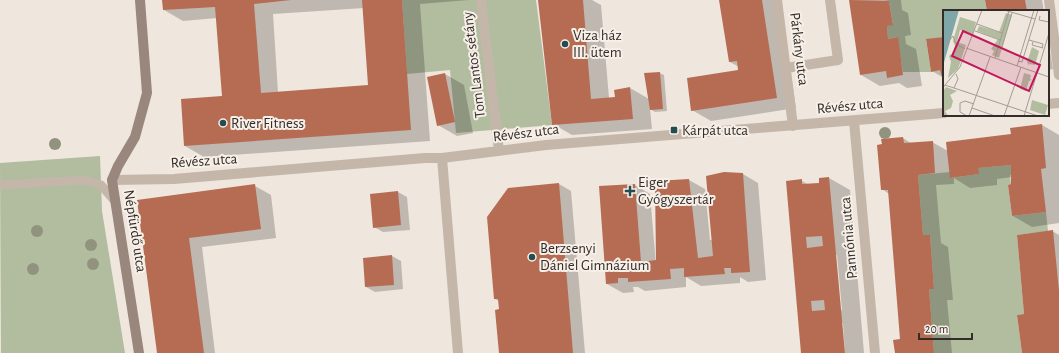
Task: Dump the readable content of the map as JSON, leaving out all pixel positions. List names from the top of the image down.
{
  "streets": {
    "street": [
      "Párkány utca",
      "Tom Lantos sétány",
      "Révész utca",
      "Népfürdő utca",
      "Pannónia utca"
    ]
  },
  "crossings": [
    ["Párkány utca", "Révész utca"],
    ["Tom Lantos sétány", "Révész utca"],
    ["Révész utca", "Népfürdő utca"],
    ["Révész utca", "Pannónia utca"]
  ],
  "places": {
    "other": ["Viza ház III. ütem", "River Fitness", "Berzsenyi Dániel Gimnázium"],
    "transit": ["Kárpát utca"],
    "health": ["Eiger Gyógyszertár"]
  },
  "scale_bar": "20 m"
}
